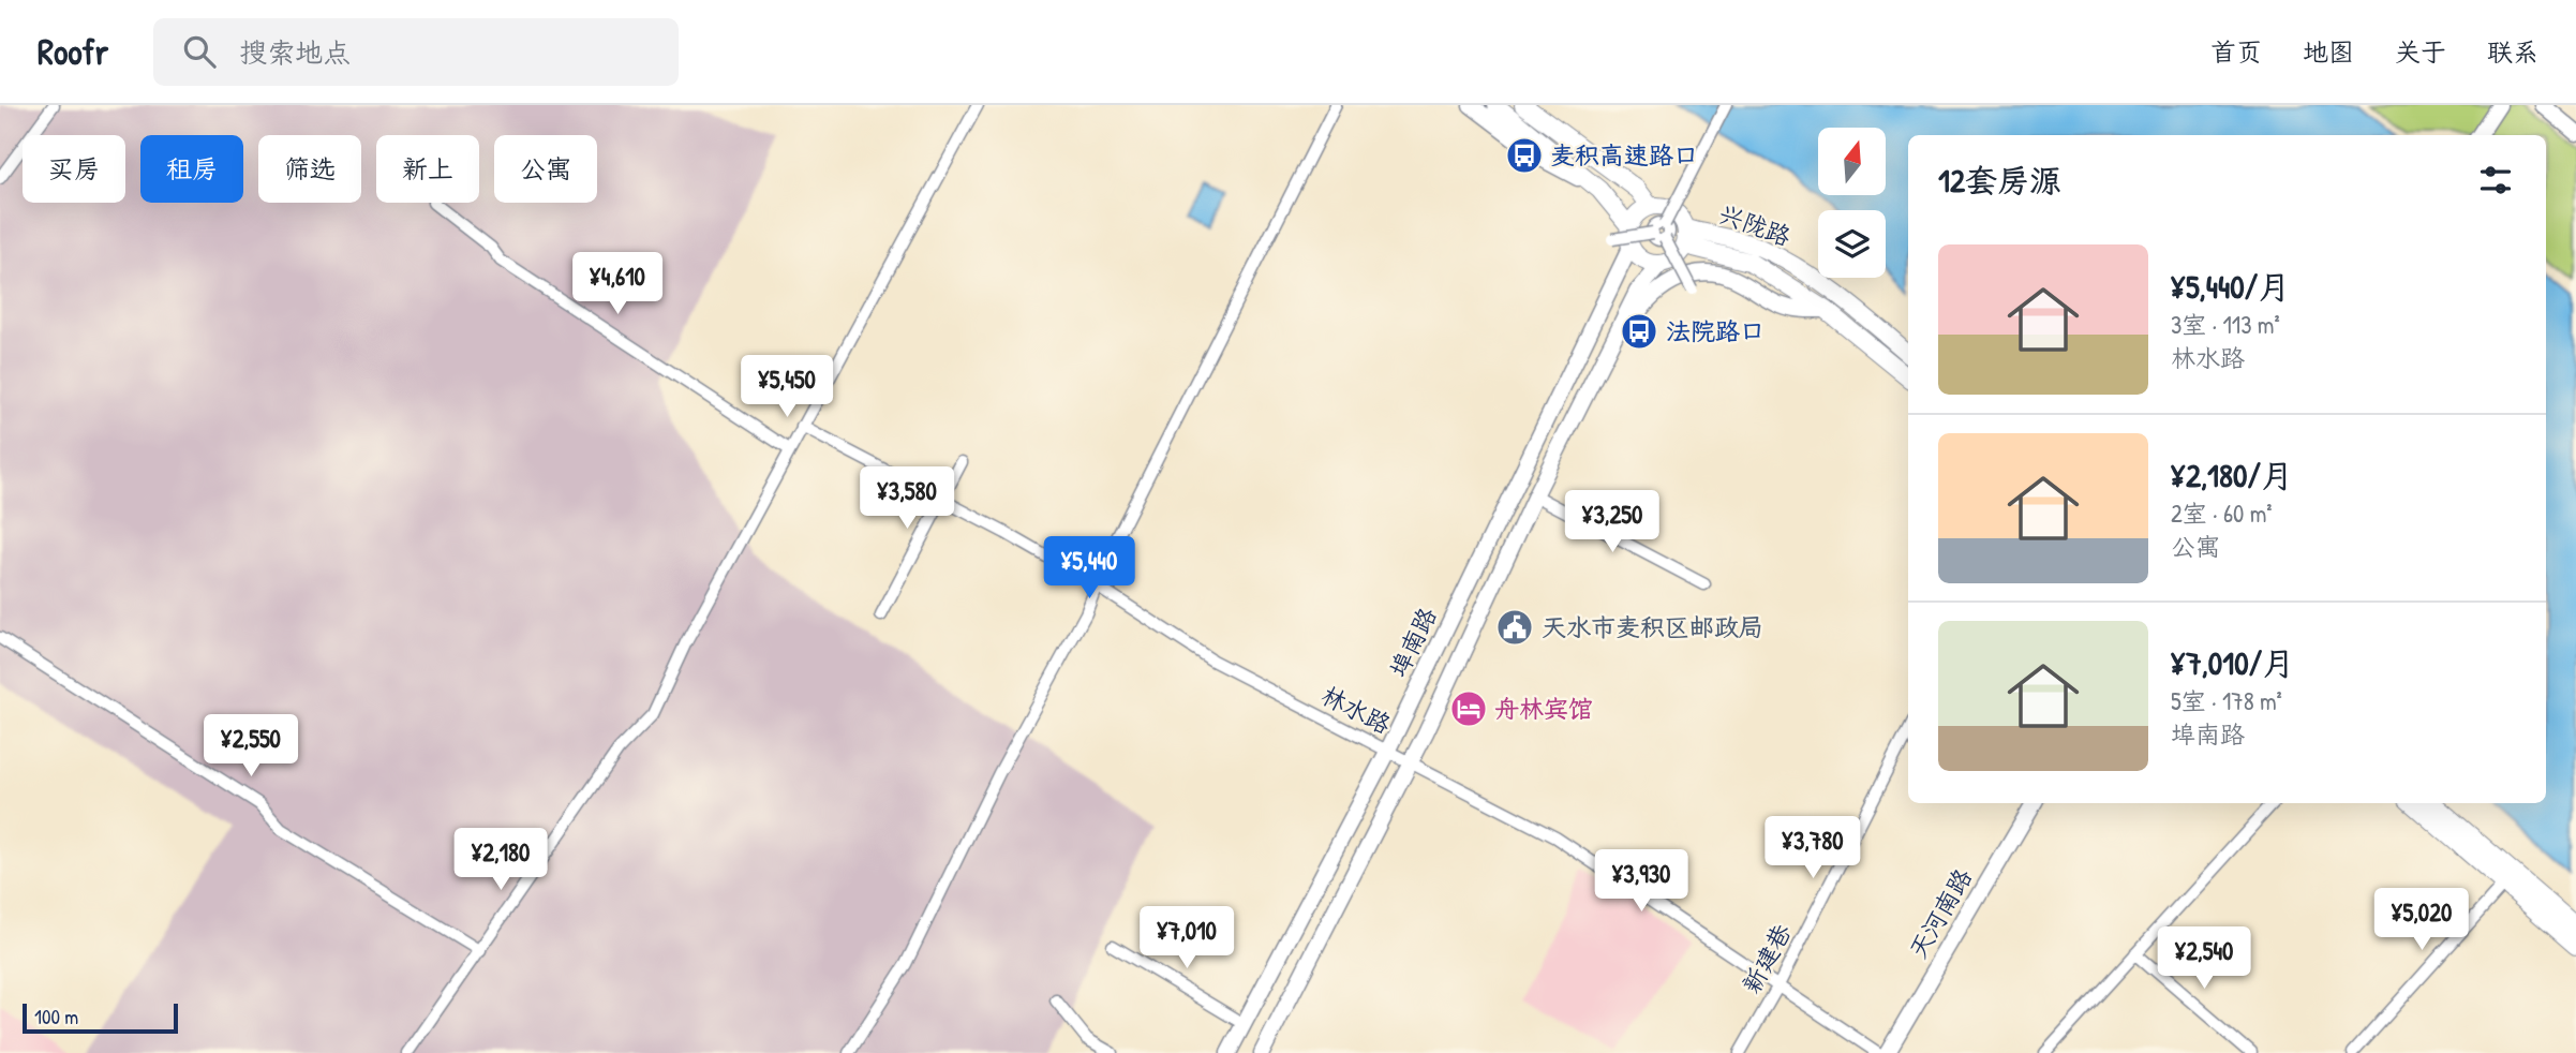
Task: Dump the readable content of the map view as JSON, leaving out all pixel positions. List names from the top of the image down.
{
  "streets": {
    "highway": ["兴陇路"],
    "main road": ["埠南路", "天河南路"],
    "street": ["林水路", "新建巷"]
  },
  "crossings": [
    ["埠南路", "林水路"],
    ["林水路", "天河南路"],
    ["林水路", "新建巷"]
  ],
  "places": {
    "bus stop": ["麦积高速路口", "法院路口"],
    "public building": ["天水市麦积区邮政局"],
    "hotel": ["舟林宾馆"]
  },
  "scale_bar": "100 m",
  "north": "top",
  "page": {
    "header": "Roofr",
    "search": "搜索地点",
    "nav": [
      "首页",
      "地图",
      "关于",
      "联系"
    ],
    "chip": [
      "买房",
      "租房",
      "筛选",
      "新上",
      "公寓"
    ],
    "heading": "12套房源",
    "list": [
      {
        "name": "¥5,440/月",
        "note": "3室 · 113 m² · 林水路"
      },
      {
        "name": "¥2,180/月",
        "note": "2室 · 60 m² · 公寓"
      },
      {
        "name": "¥7,010/月",
        "note": "5室 · 178 m² · 埠南路"
      }
    ],
    "price": [
      "¥4,610",
      "¥5,450",
      "¥3,580",
      "¥3,250",
      "¥5,440",
      "¥2,550",
      "¥3,780",
      "¥2,180",
      "¥3,930",
      "¥5,020",
      "¥7,010",
      "¥2,540"
    ],
    "scale": "100 m"
  }
}
